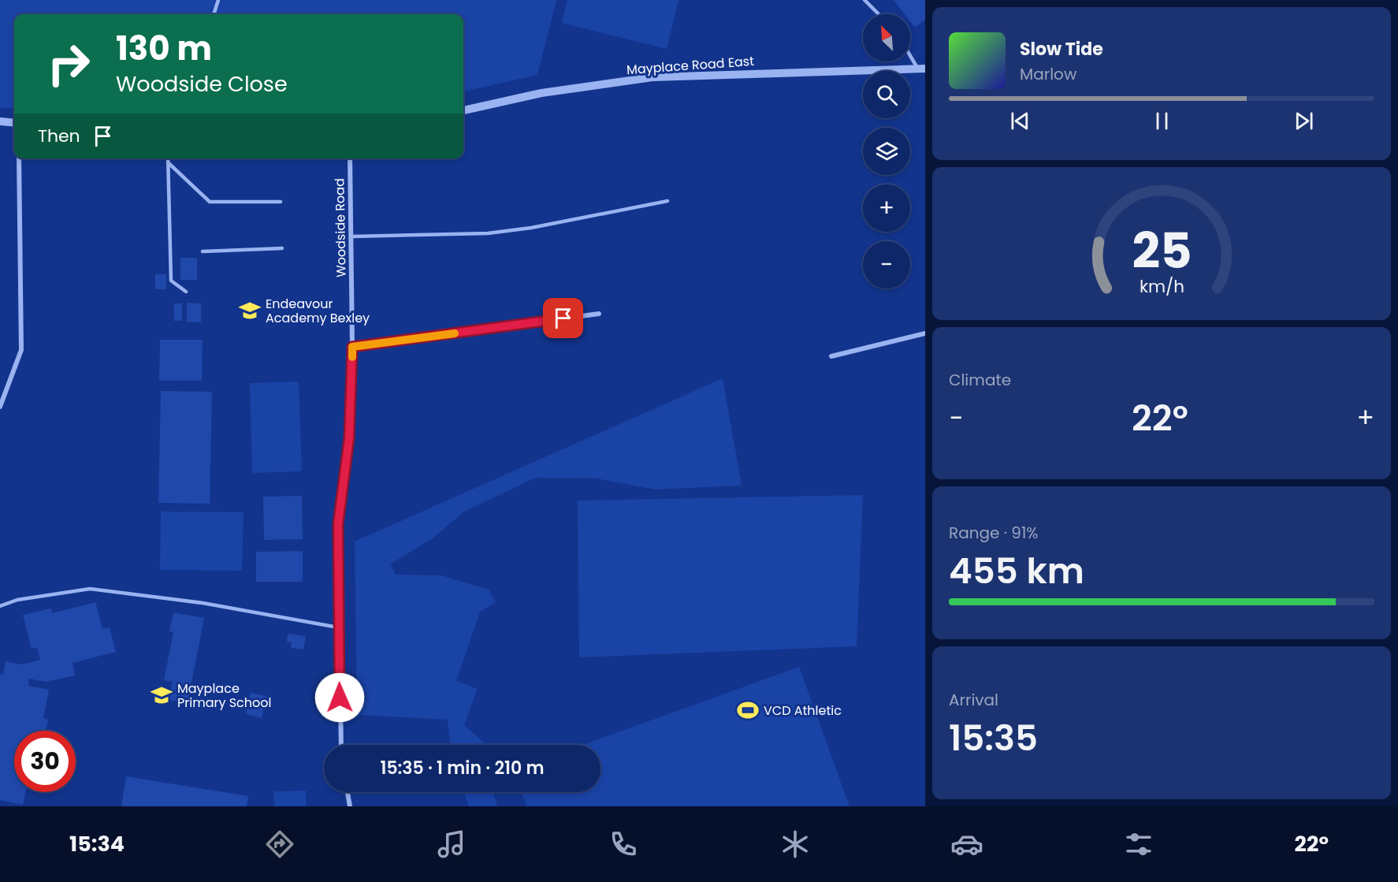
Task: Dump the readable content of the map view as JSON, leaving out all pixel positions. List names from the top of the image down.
{
  "streets": {
    "street": ["Mayplace Road East", "Woodside Road"]
  },
  "places": {
    "school or university": ["Endeavour Academy Bexley", "Mayplace Primary School"],
    "sports": ["VCD Athletic"]
  },
  "north": "top left",
  "page": {
    "map_buttons": ["+", "−"],
    "turn": ["130 m", "Woodside Close"],
    "song": ["Slow Tide", "Marlow"],
    "then": "Then",
    "tile": [
      "Climate",
      ["Range · 91%", "455 km"],
      ["Arrival", "15:35"]
    ],
    "heat": ["−", "22°", "+"],
    "limit": "30",
    "trip": "15:35 · 1 min · 210 m",
    "tabs": ["15:34", "22°"],
    "gauge": ["25", "km/h"]
  }
}
